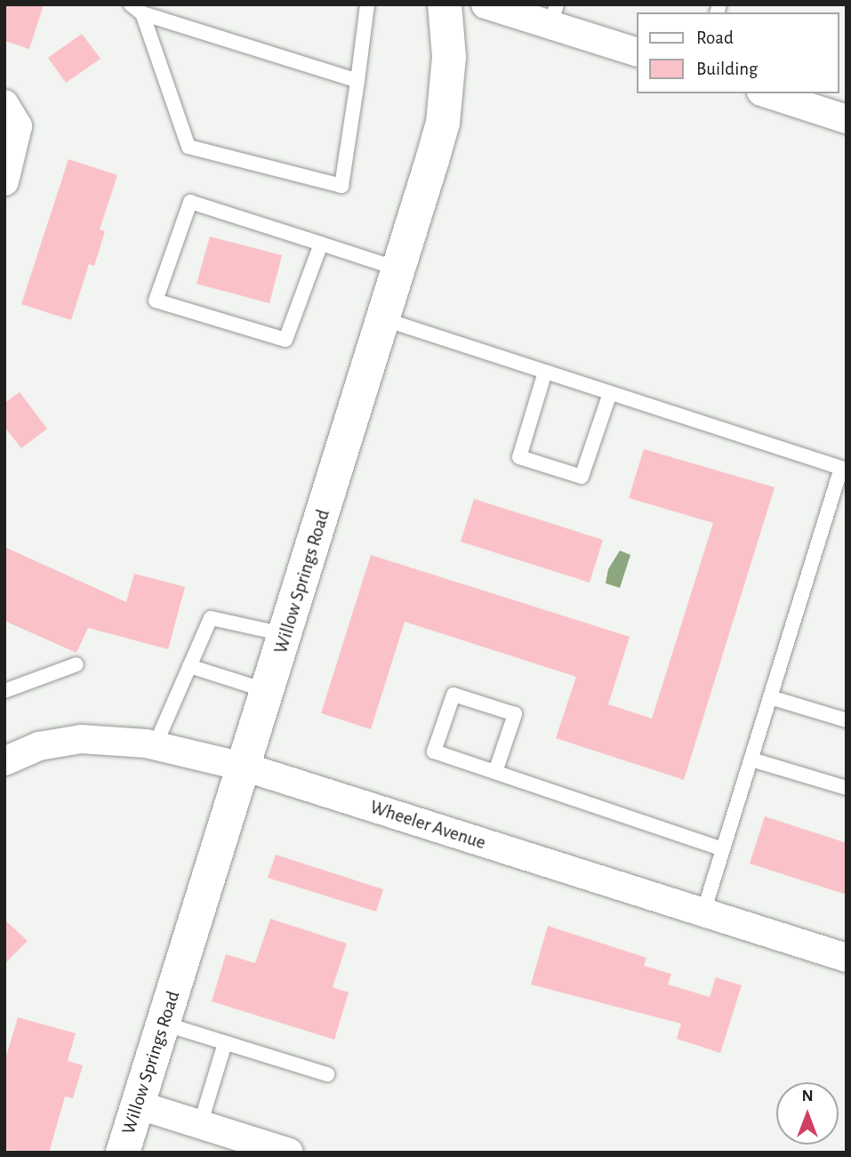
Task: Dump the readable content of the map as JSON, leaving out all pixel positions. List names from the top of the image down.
{
  "streets": {
    "street": ["Willow Springs Road", "Wheeler Avenue"]
  },
  "crossings": [
    ["Willow Springs Road", "Wheeler Avenue"]
  ],
  "legend": ["Road", "Building"],
  "north": "top"
}
